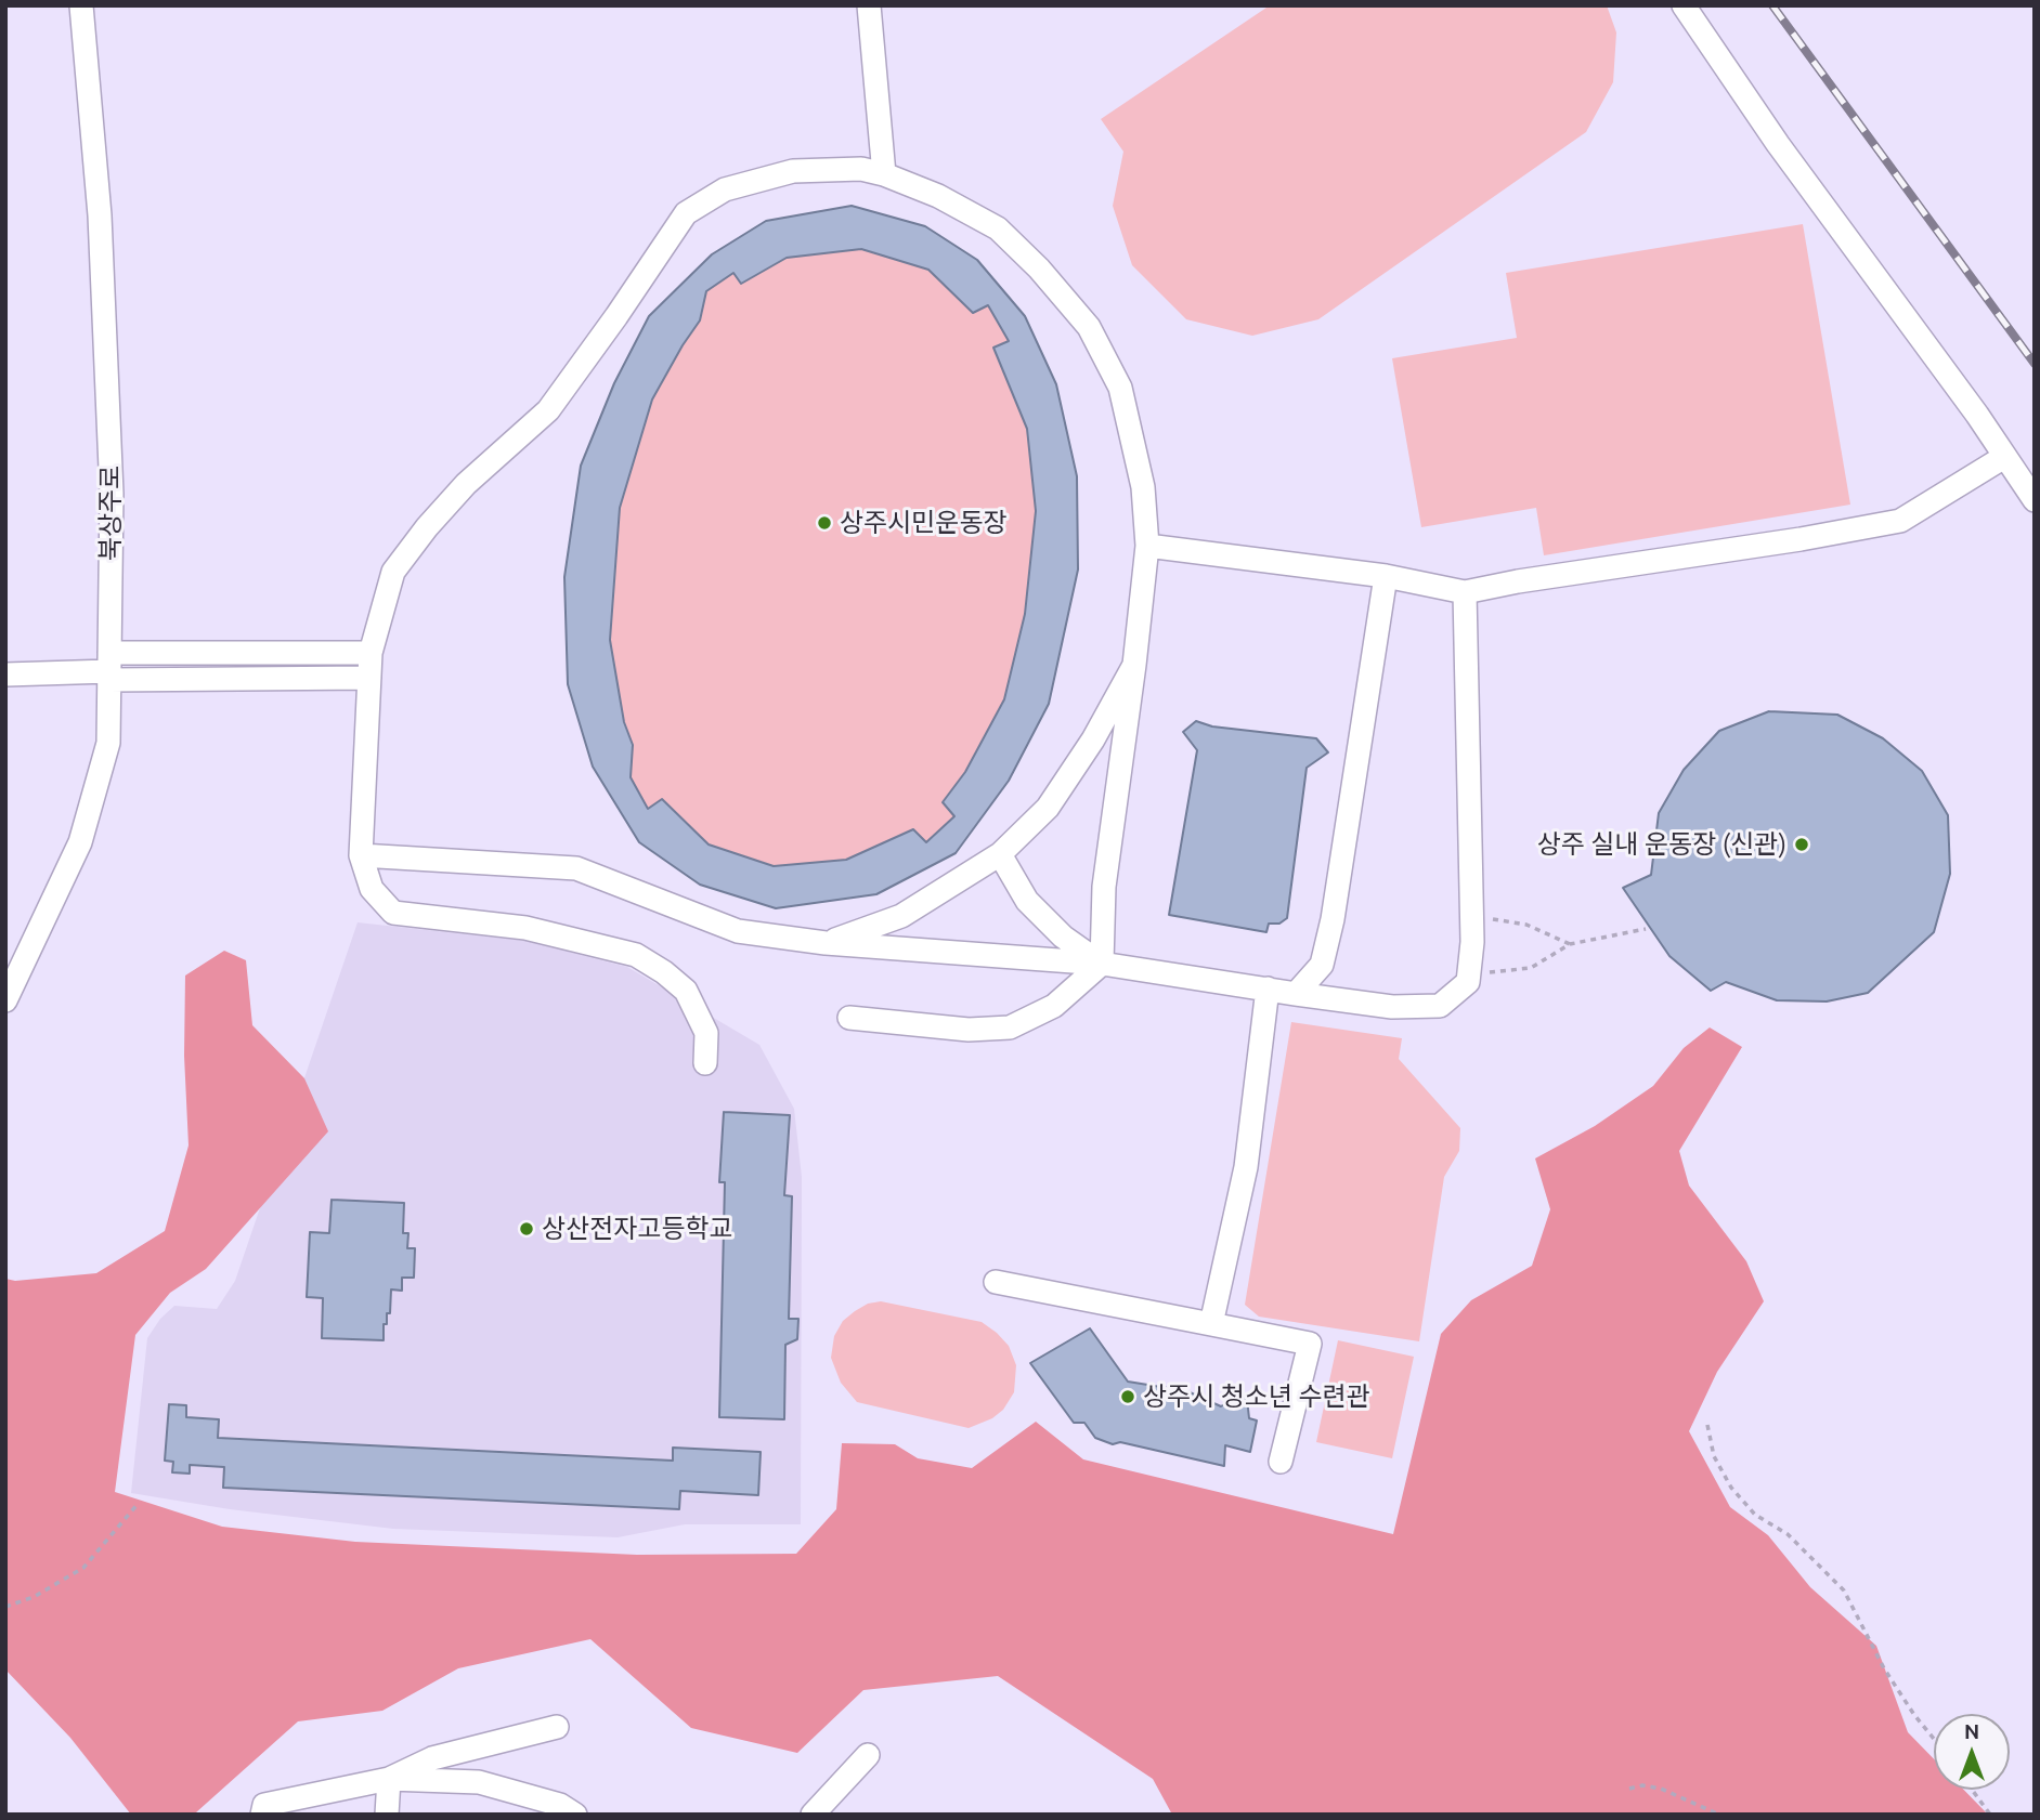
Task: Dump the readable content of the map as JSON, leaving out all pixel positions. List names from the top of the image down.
{
  "streets": {
    "street": ["북상주로"]
  },
  "places": [
    "상주시민운동장",
    "상주 실내 운동장 (신관)",
    "상산전자고등학교",
    "상주시 청소년 수련관"
  ],
  "north": "top"
}
